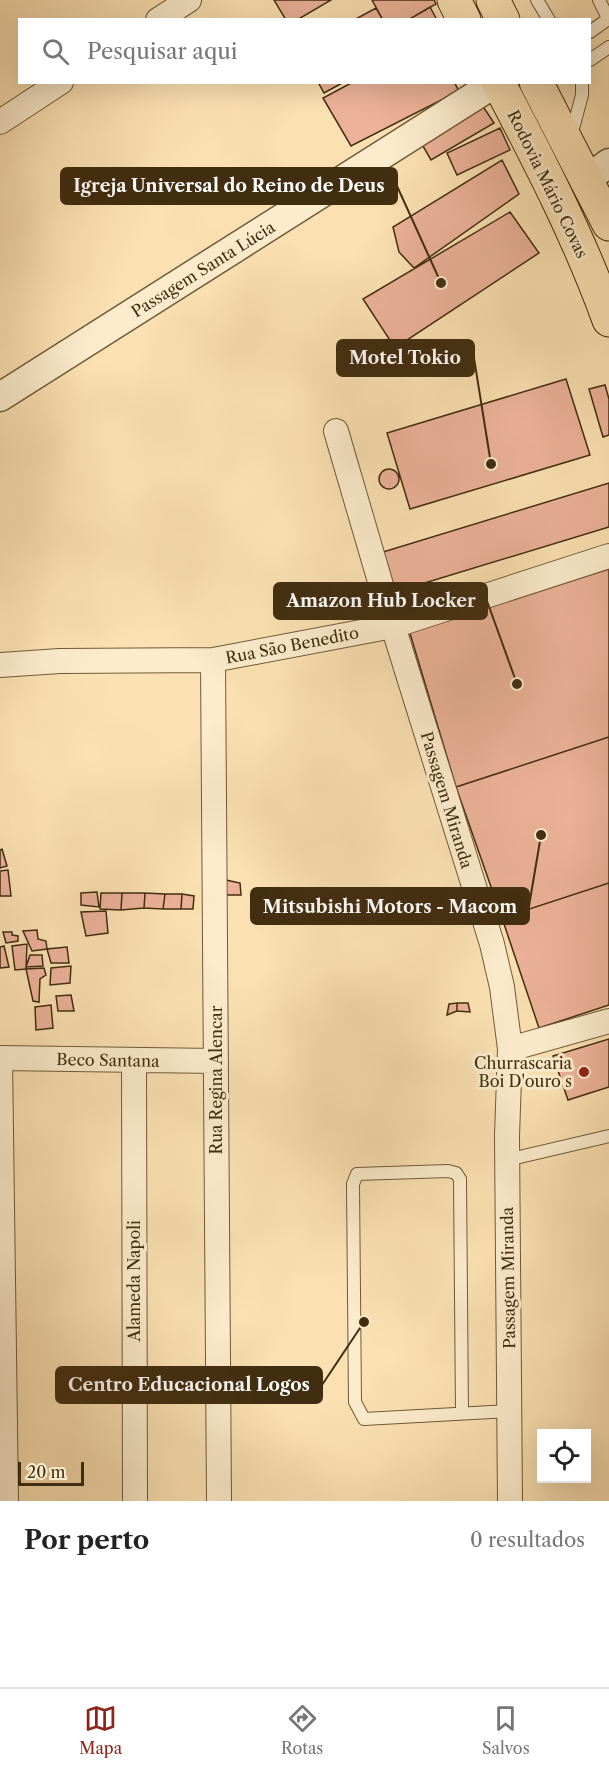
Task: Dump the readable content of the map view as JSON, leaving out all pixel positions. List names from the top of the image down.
{
  "streets": {
    "main road": ["Rodovia Mário Covas"],
    "street": [
      "Passagem Santa Lúcia",
      "Rua São Benedito",
      "Passagem Miranda",
      "Beco Santana",
      "Rua Regina Alencar",
      "Alameda Napoli"
    ]
  },
  "crossings": [
    ["Rua São Benedito", "Passagem Miranda"],
    ["Rua São Benedito", "Rua Regina Alencar"],
    ["Beco Santana", "Rua Regina Alencar"],
    ["Beco Santana", "Alameda Napoli"]
  ],
  "places": [
    "Igreja Universal do Reino de Deus",
    "Motel Tokio",
    "Amazon Hub Locker",
    "Mitsubishi Motors - Macom",
    "Churrascaria Boi D'ouro s",
    "Centro Educacional Logos"
  ],
  "scale_bar": "20 m",
  "page": {
    "search": "Pesquisar aqui",
    "scale": "20 m",
    "heading": ["Por perto", "0 resultados"],
    "nav": ["Mapa", "Rotas", "Salvos"]
  }
}
